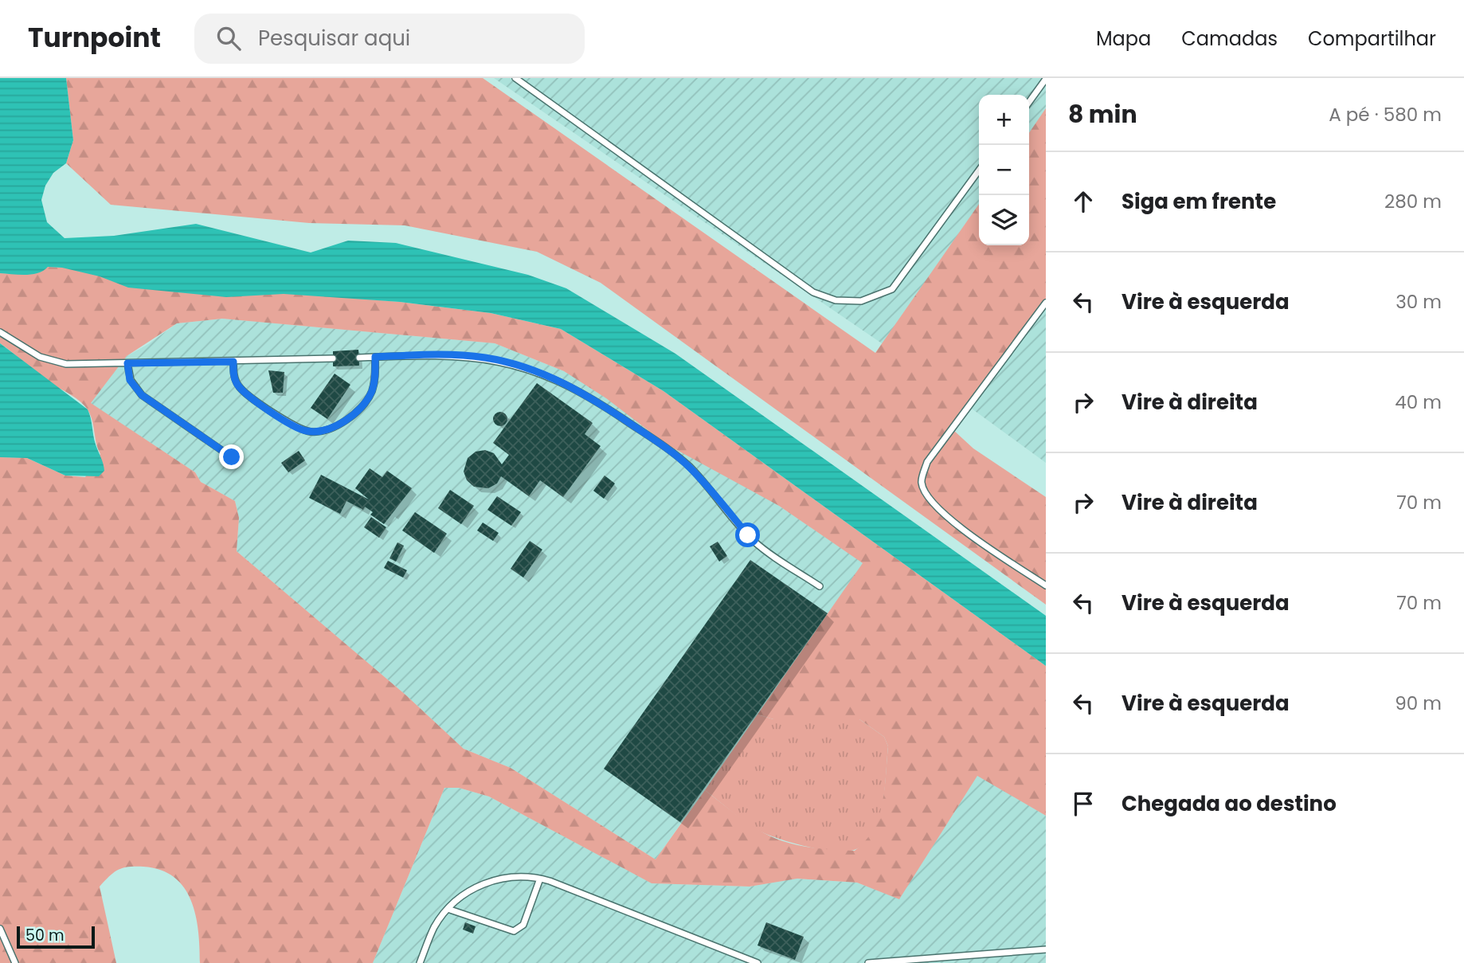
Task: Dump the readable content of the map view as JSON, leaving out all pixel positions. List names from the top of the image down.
{
  "scale_bar": "50 m",
  "page": {
    "header": "Turnpoint",
    "search": "Pesquisar aqui",
    "nav": ["Mapa", "Camadas", "Compartilhar"],
    "heading": ["8 min", "A pé · 580 m"],
    "map_buttons": ["+", "−"],
    "list": [
      ["Siga em frente", "280 m"],
      ["Vire à esquerda", "30 m"],
      ["Vire à direita", "40 m"],
      ["Vire à direita", "70 m"],
      ["Vire à esquerda", "70 m"],
      ["Vire à esquerda", "90 m"],
      "Chegada ao destino"
    ],
    "scale": "50 m"
  }
}
